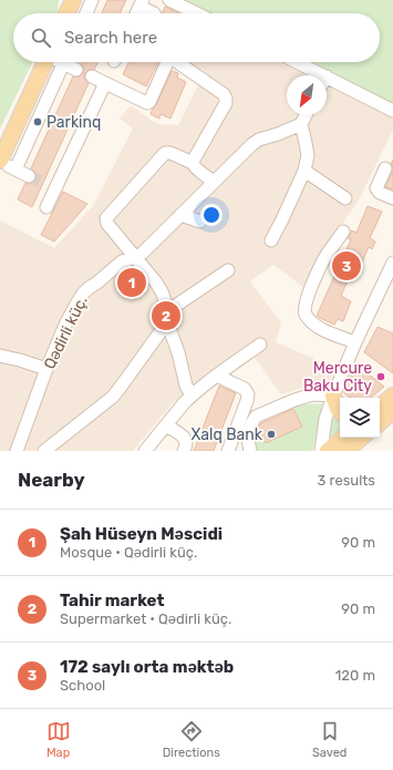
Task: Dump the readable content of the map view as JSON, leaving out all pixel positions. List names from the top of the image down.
{
  "streets": {
    "street": ["Qədirli küç."]
  },
  "places": ["Parkinq", "Mercure Baku City", "Xalq Bank"],
  "north": "bottom left",
  "page": {
    "search": "Search here",
    "pins": ["3", "1", "2"],
    "heading": ["Nearby", "3 results"],
    "list": [
      {
        "mark": "1",
        "name": "Şah Hüseyn Məscidi",
        "note": "Mosque · Qədirli küç.",
        "value": "90 m"
      },
      {
        "mark": "2",
        "name": "Tahir market",
        "note": "Supermarket · Qədirli küç.",
        "value": "90 m"
      },
      {
        "mark": "3",
        "name": "172 saylı orta məktəb",
        "note": "School",
        "value": "120 m"
      }
    ],
    "nav": ["Map", "Directions", "Saved"]
  }
}
